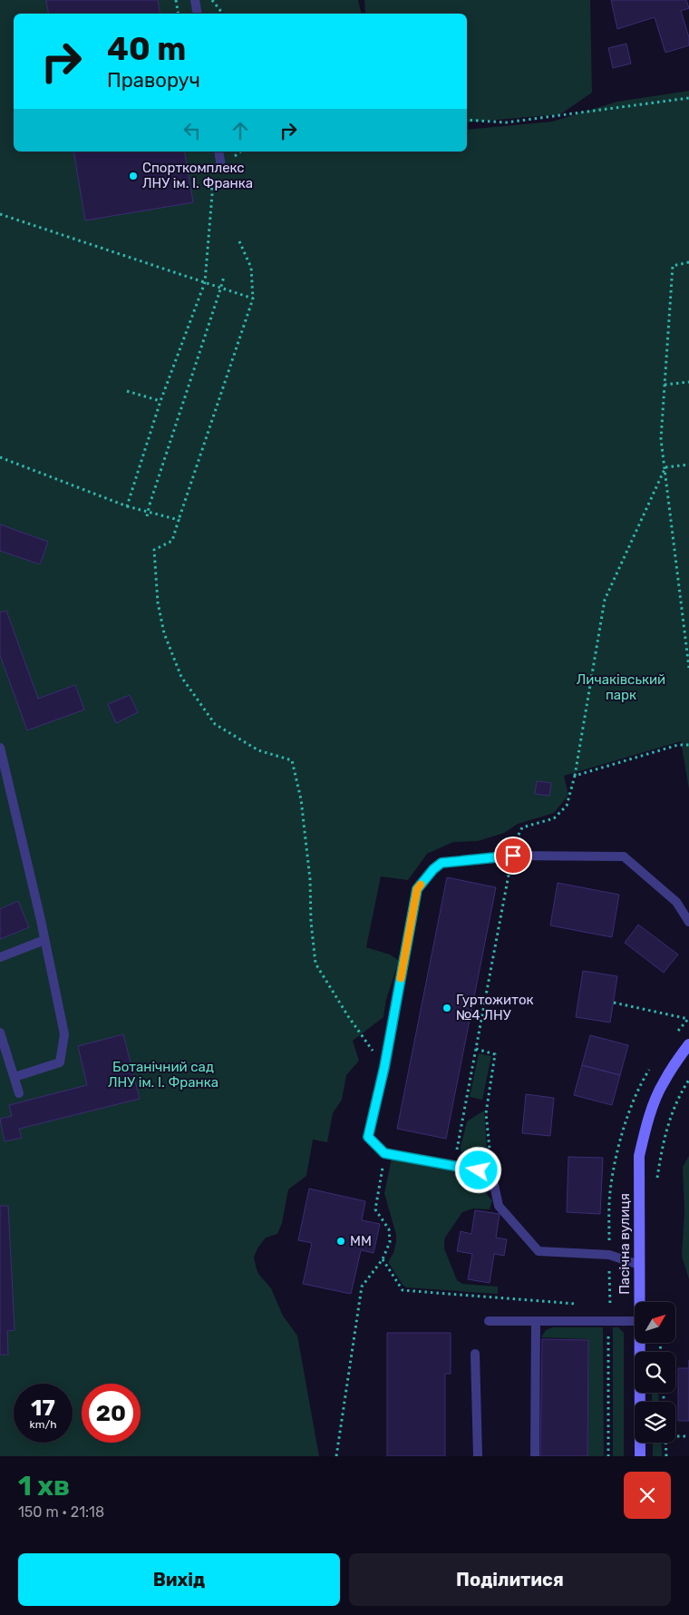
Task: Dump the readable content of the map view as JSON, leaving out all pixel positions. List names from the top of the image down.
{
  "streets": {
    "main road": ["Пасічна вулиця"]
  },
  "parks": ["Личаківський парк", "Ботанічний сад ЛНУ ім. І. Франка"],
  "places": ["Спорткомплекс ЛНУ ім. І. Франка", "Гуртожиток №4 ЛНУ", "MM"],
  "north": "top right",
  "page": {
    "turn": ["40 m", "Праворуч"],
    "speed": "17 km/h",
    "limit": "20",
    "heading": ["1 хв", "150 m · 21:18"],
    "buttons": ["Вихід", "Поділитися"]
  }
}
